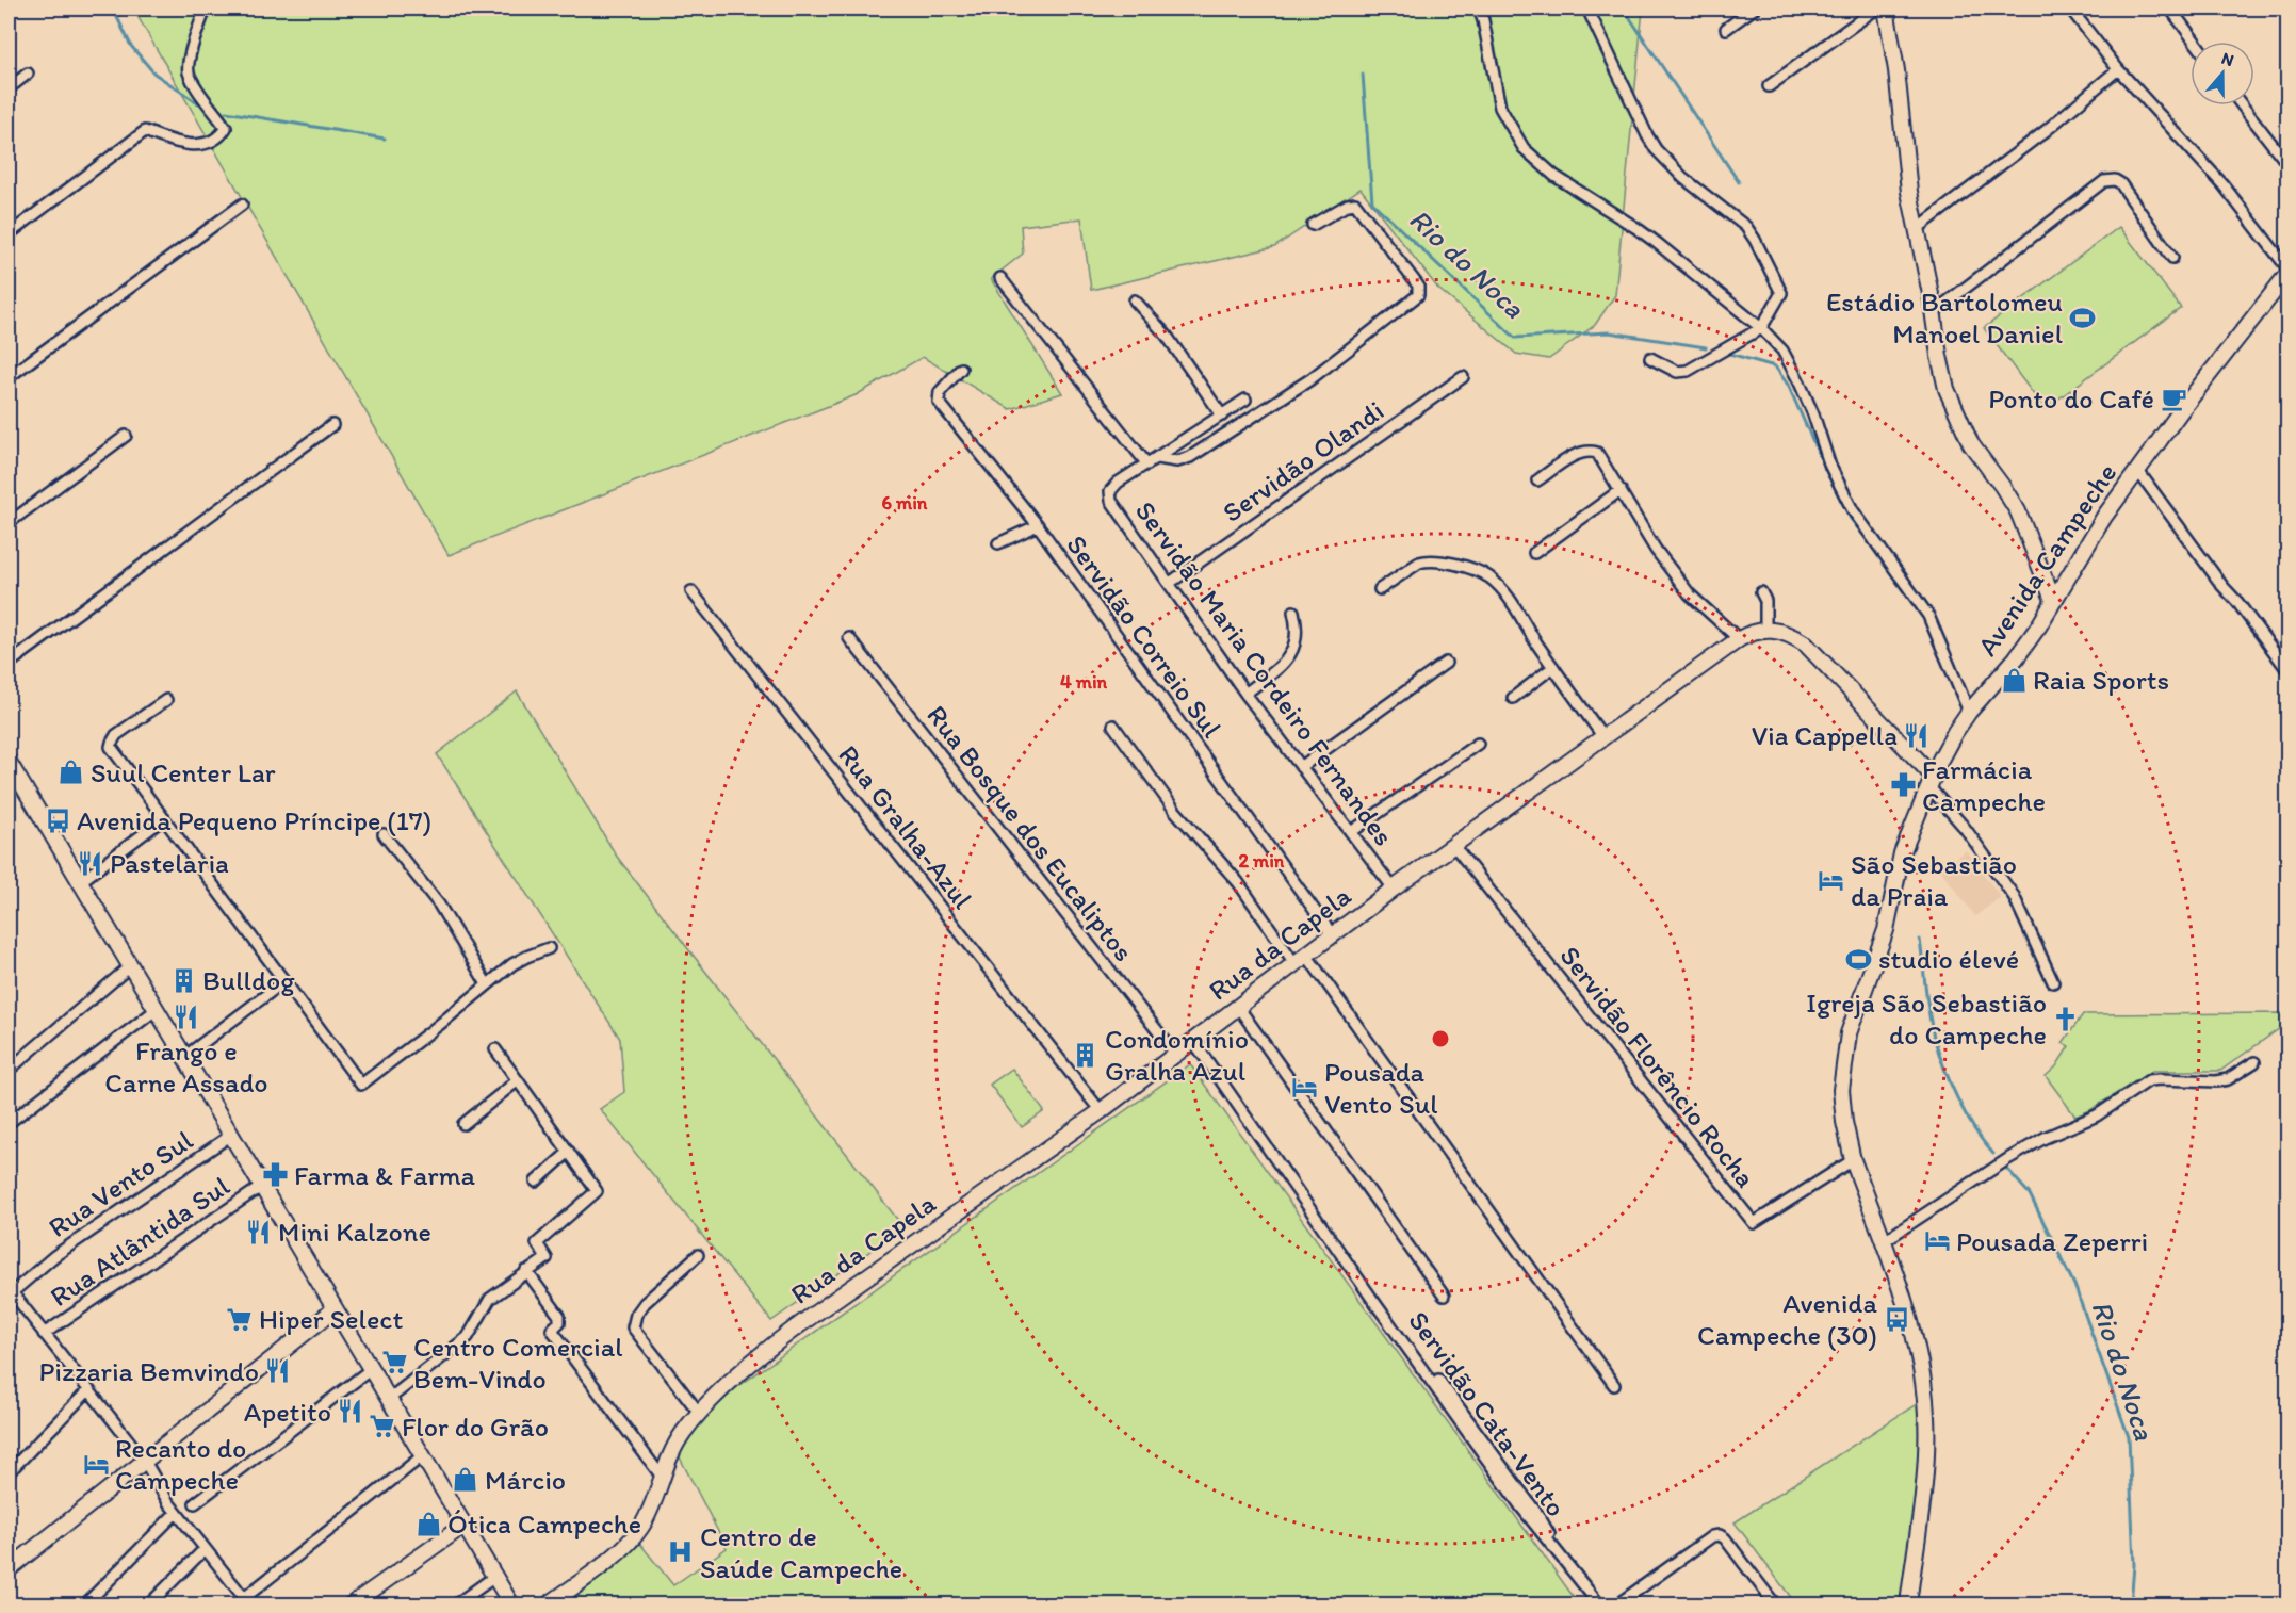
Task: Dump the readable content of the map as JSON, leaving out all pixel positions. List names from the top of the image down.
{
  "streets": {
    "main road": ["Avenida Campeche", "Rua da Capela"],
    "street": [
      "Servidão Olandi",
      "Servidão Correio Sul",
      "Servidão Maria Cordeiro Fernandes",
      "Rua Gralha-Azul",
      "Rua Bosque dos Eucaliptos",
      "Servidão Florêncio Rocha",
      "Rua Vento Sul",
      "Rua Atlântida Sul",
      "Servidão Cata-Vento"
    ]
  },
  "crossings": [
    ["Servidão Olandi", "Servidão Maria Cordeiro Fernandes"],
    ["Avenida Campeche", "Servidão Florêncio Rocha"],
    ["Servidão Correio Sul", "Rua da Capela"],
    ["Servidão Maria Cordeiro Fernandes", "Rua da Capela"],
    ["Rua Gralha-Azul", "Rua da Capela"],
    ["Rua Bosque dos Eucaliptos", "Rua da Capela"],
    ["Rua da Capela", "Servidão Florêncio Rocha"],
    ["Rua da Capela", "Servidão Cata-Vento"]
  ],
  "water": ["Rio do Noca"],
  "places": {
    "sports": ["Estádio Bartolomeu Manoel Daniel", "studio élevé"],
    "cafe": ["Ponto do Café"],
    "shop": [
      "Raia Sports",
      "Suul Center Lar",
      "Márcio",
      "Ótica Campeche"
    ],
    "restaurant": [
      "Via Cappella",
      "Pastelaria",
      "Frango e Carne Assado",
      "Mini Kalzone",
      "Pizzaria Bemvindo",
      "Apetito"
    ],
    "pharmacy": ["Farmácia Campeche", "Farma & Farma"],
    "bus stop": ["Avenida Pequeno Príncipe (17)", "Avenida Campeche (30)"],
    "hotel": [
      "São Sebastião da Praia",
      "Pousada Vento Sul",
      "Pousada Zeperri",
      "Recanto do Campeche"
    ],
    "building": ["Bulldog", "Condomínio Gralha Azul"],
    "church": ["Igreja São Sebastião do Campeche"],
    "supermarket": ["Hiper Select", "Centro Comercial Bem-Vindo", "Flor do Grão"],
    "hospital": ["Centro de Saúde Campeche"]
  },
  "north": "top",
  "rings": ["6 min", "4 min", "2 min"]
}
